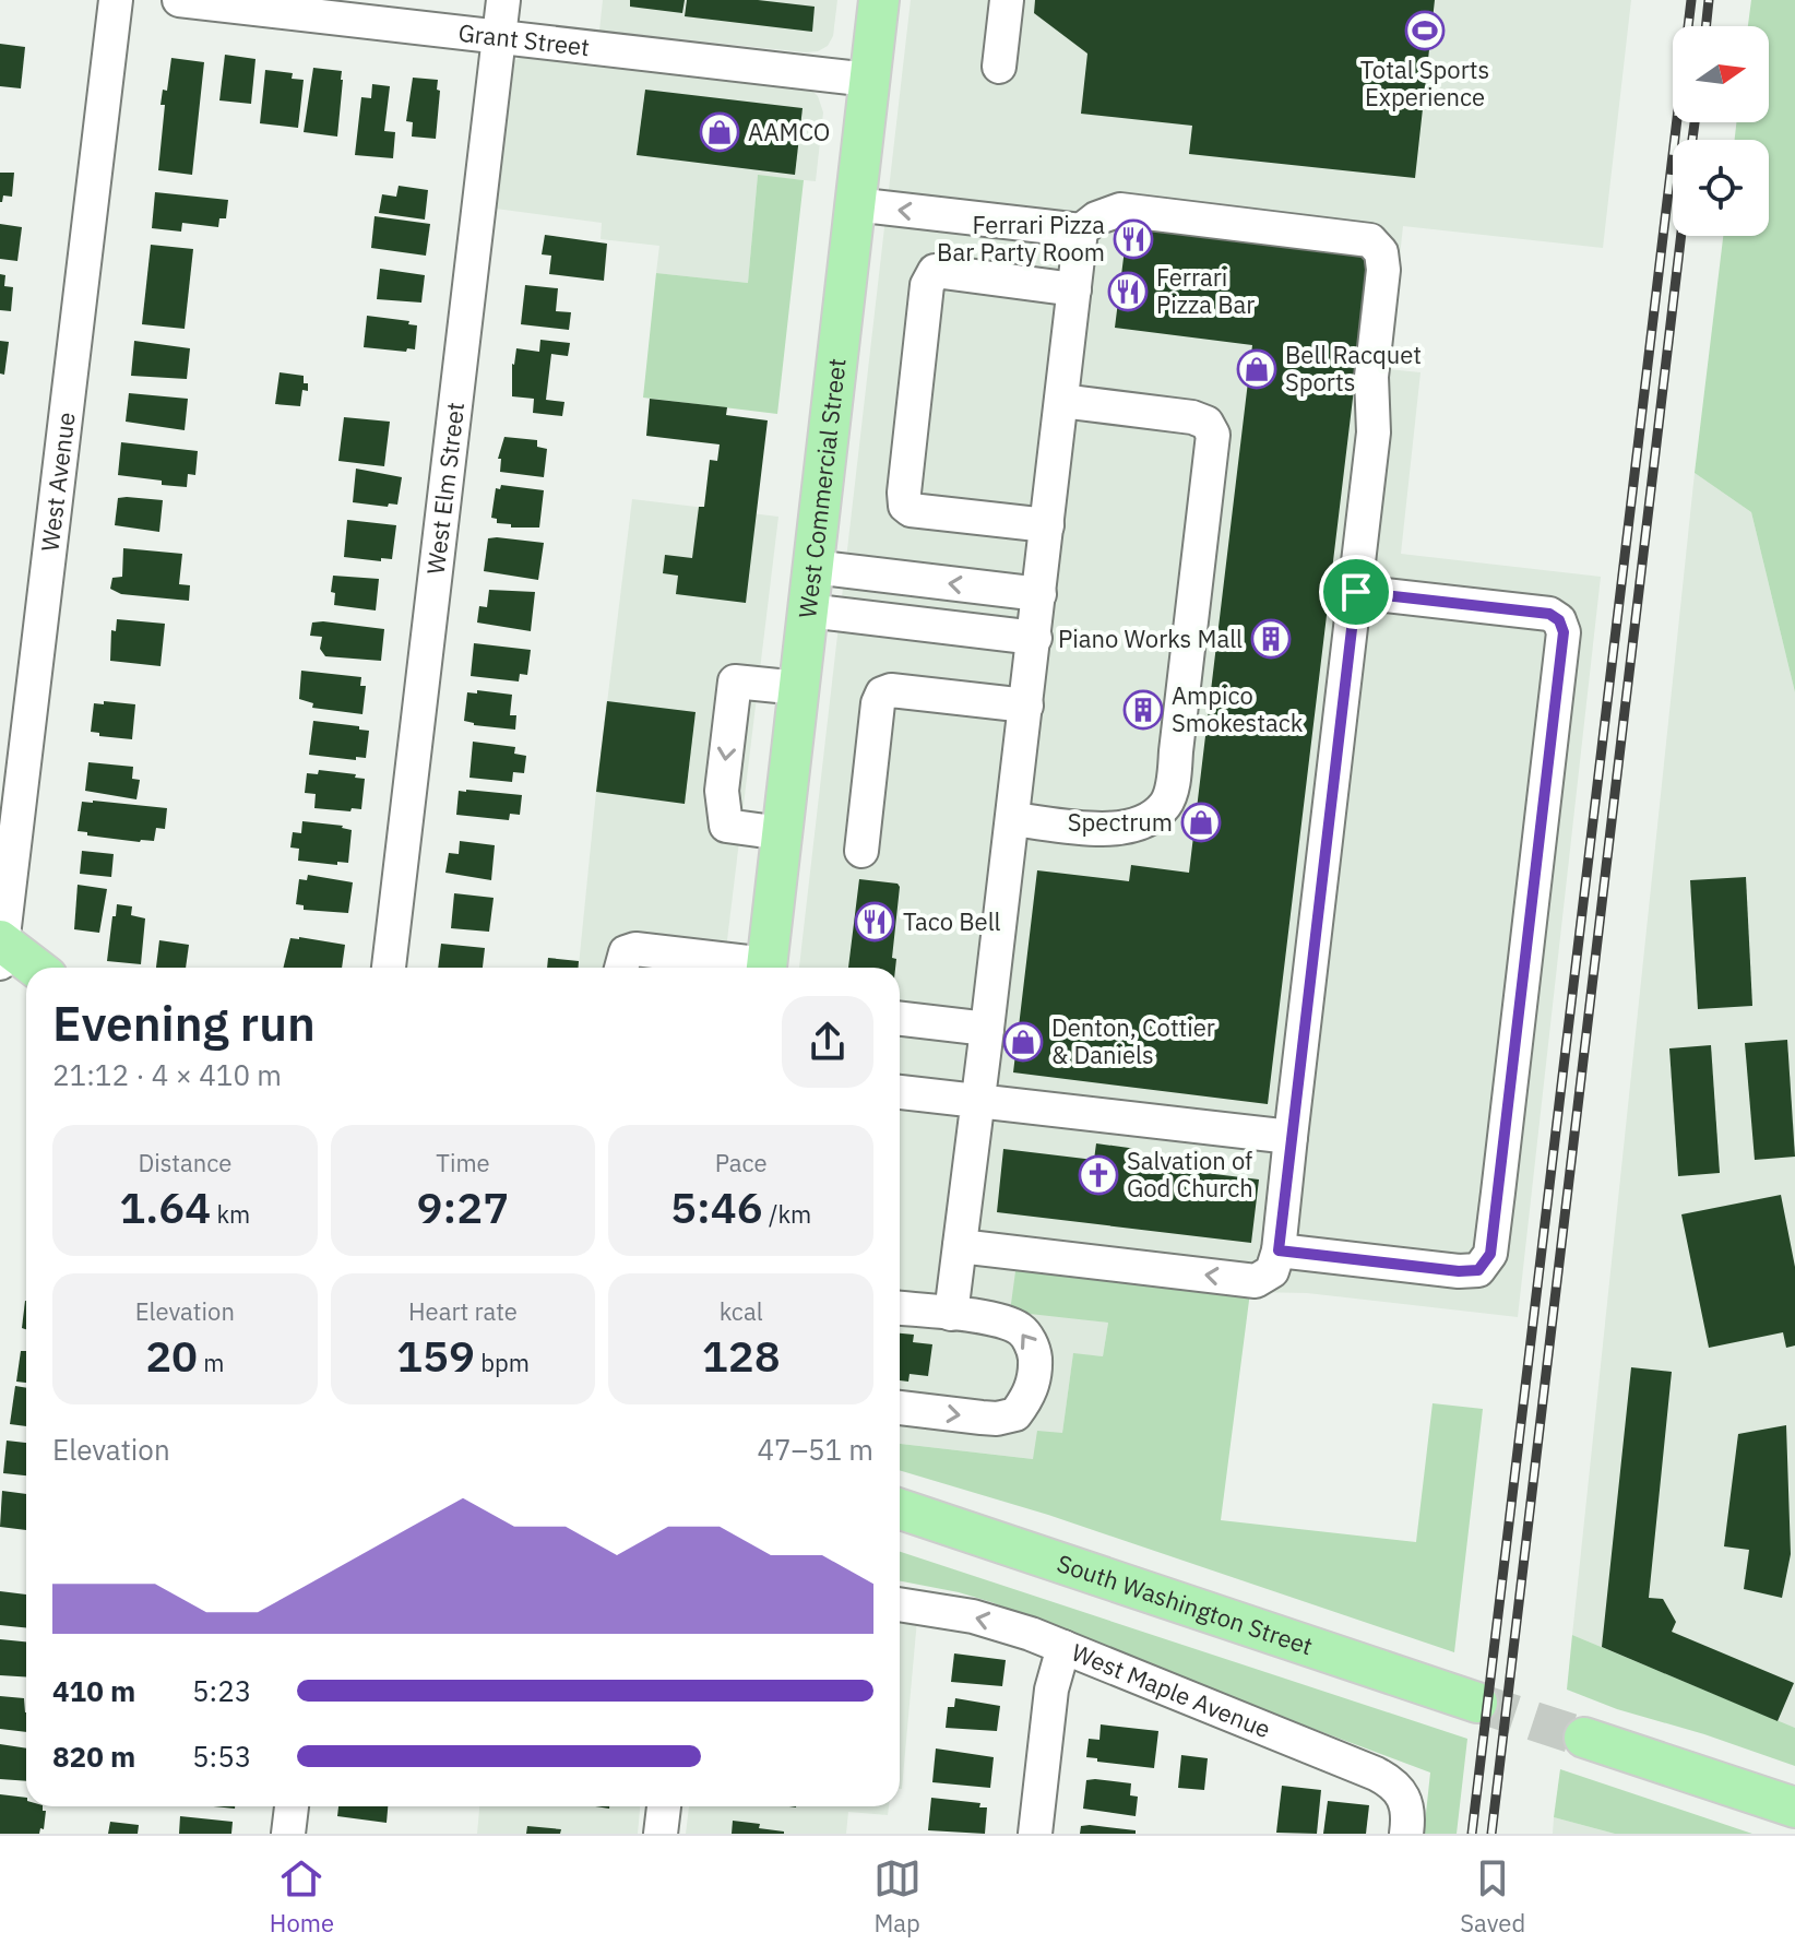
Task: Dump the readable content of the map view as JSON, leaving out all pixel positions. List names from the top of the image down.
{
  "streets": {
    "main road": ["West Commercial Street", "South Washington Street"],
    "street": [
      "Grant Street",
      "West Avenue",
      "West Elm Street",
      "West Maple Avenue"
    ]
  },
  "crossings": [
    ["Grant Street", "West Elm Street"],
    ["Grant Street", "West Commercial Street"]
  ],
  "places": {
    "sports": ["Total Sports Experience"],
    "shop": [
      "AAMCO",
      "Bell Racquet Sports",
      "Spectrum",
      "Denton, Cottier & Daniels"
    ],
    "restaurant": ["Ferrari Pizza Bar Party Room", "Ferrari Pizza Bar", "Taco Bell"],
    "building": ["Piano Works Mall", "Ampico Smokestack"],
    "church": ["Salvation of God Church"]
  },
  "north": "right",
  "page": {
    "heading": ["Evening run", "21:12 · 4 × 410 m"],
    "stats": [
      ["Distance", "1.64 km"],
      ["Time", "9:27"],
      ["Pace", "5:46 /km"],
      ["Elevation", "20 m"],
      ["Heart rate", "159 bpm"],
      ["kcal", "128"]
    ],
    "chart": ["Elevation", "47–51 m"],
    "list": [
      {
        "name": "410 m",
        "note": "5:23"
      },
      {
        "name": "820 m",
        "note": "5:53"
      }
    ],
    "tabs": ["Home", "Map", "Saved"]
  }
}
